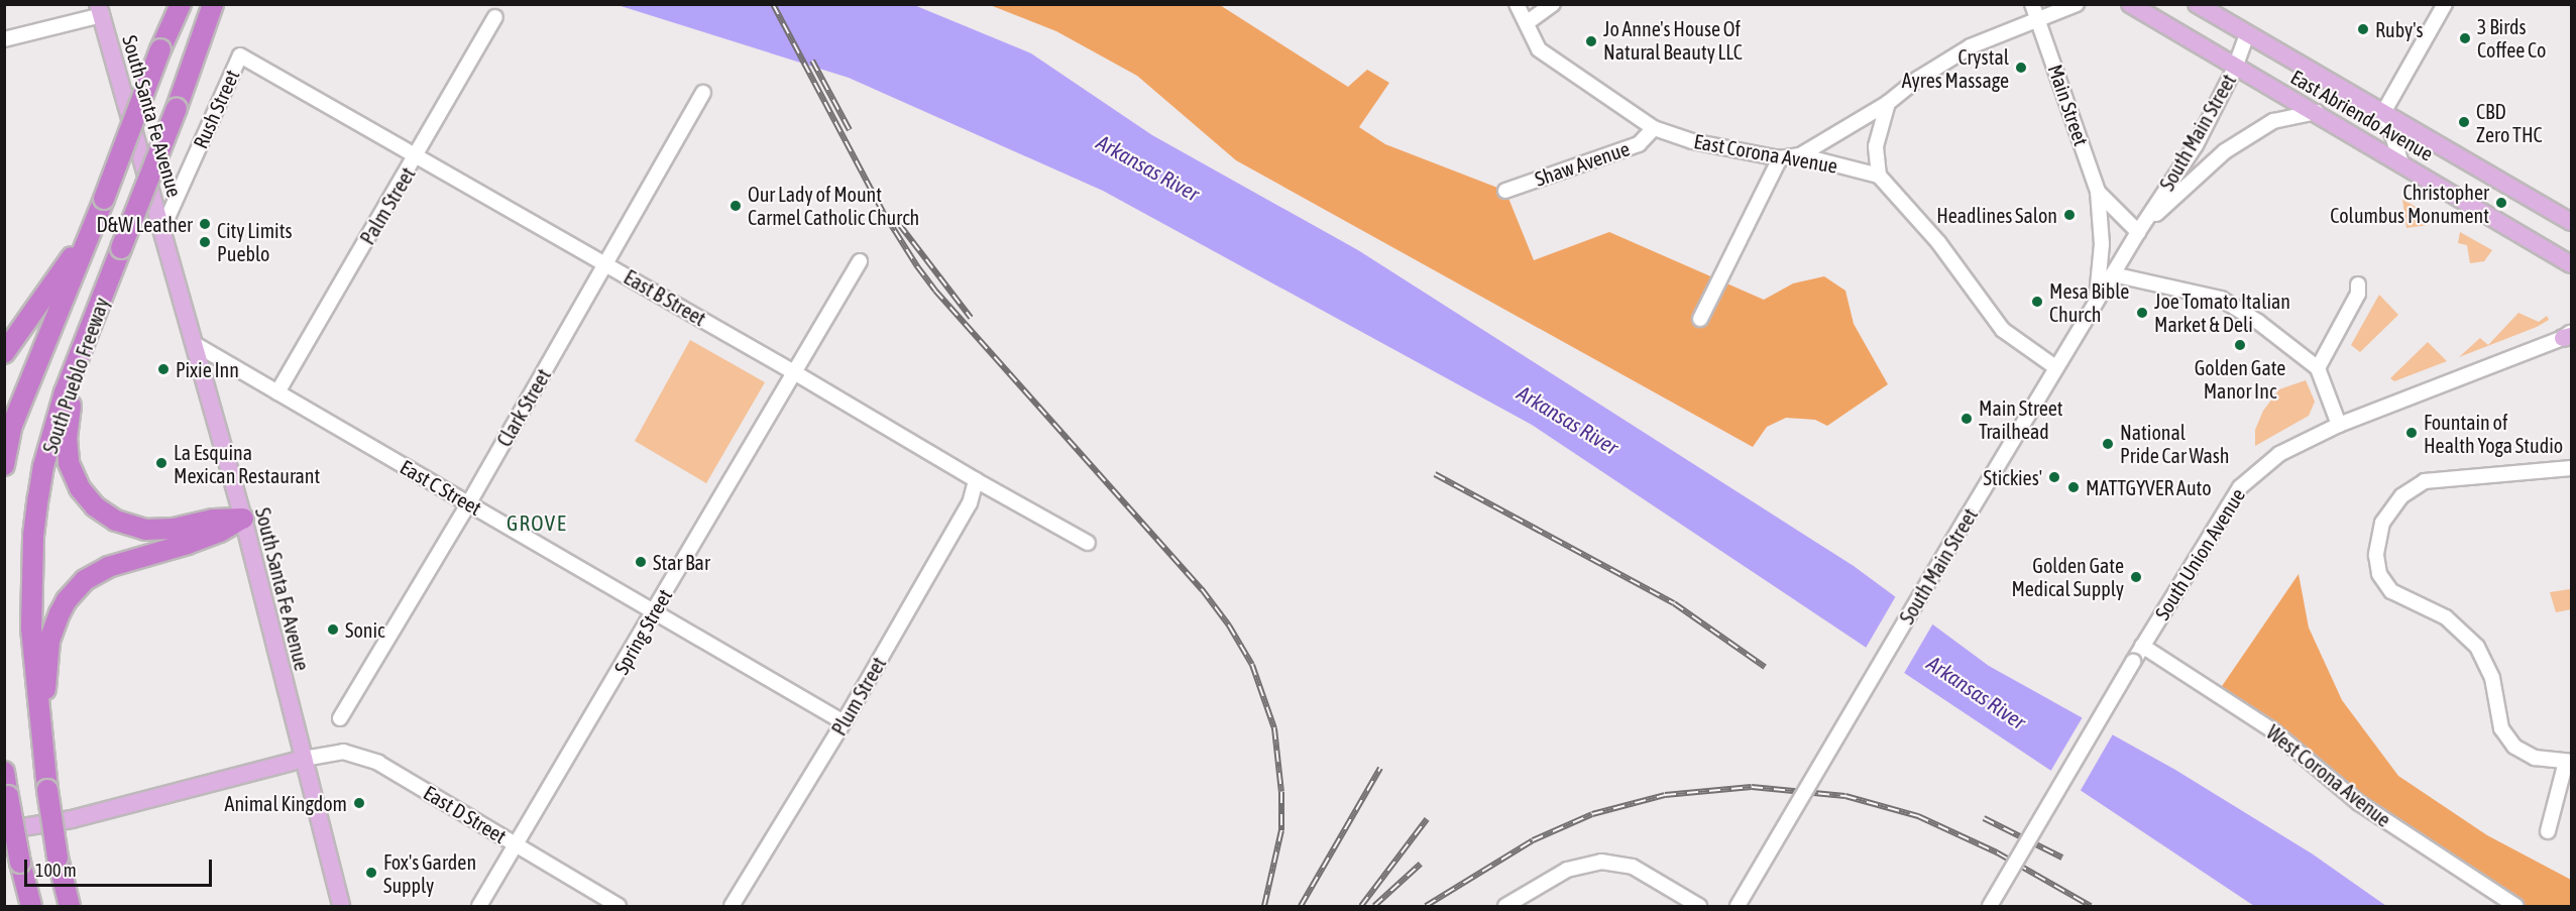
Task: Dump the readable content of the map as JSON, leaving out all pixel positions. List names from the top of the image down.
{
  "streets": {
    "highway": ["South Pueblo Freeway"],
    "main road": ["East Abriendo Avenue", "South Santa Fe Avenue"],
    "street": [
      "Main Street",
      "Rush Street",
      "South Main Street",
      "East Corona Avenue",
      "Shaw Avenue",
      "Palm Street",
      "East B Street",
      "Clark Street",
      "East C Street",
      "South Union Avenue",
      "Spring Street",
      "Plum Street",
      "West Corona Avenue",
      "East D Street"
    ]
  },
  "crossings": [
    ["Main Street", "South Main Street"],
    ["Rush Street", "South Santa Fe Avenue"],
    ["Rush Street", "East B Street"],
    ["East Abriendo Avenue", "South Main Street"],
    ["South Santa Fe Avenue", "East C Street"],
    ["South Santa Fe Avenue", "East D Street"],
    ["East Corona Avenue", "Shaw Avenue"],
    ["Palm Street", "East B Street"],
    ["Palm Street", "East C Street"],
    ["East B Street", "Clark Street"],
    ["East B Street", "Spring Street"],
    ["East B Street", "Plum Street"],
    ["Clark Street", "East C Street"],
    ["East C Street", "Spring Street"],
    ["East C Street", "Plum Street"],
    ["South Union Avenue", "West Corona Avenue"],
    ["Spring Street", "East D Street"]
  ],
  "districts": ["GROVE"],
  "water": ["Arkansas River"],
  "places": [
    "Ruby's",
    "3 Birds Coffee Co",
    "Jo Anne's House Of Natural Beauty LLC",
    "Crystal Ayres Massage",
    "CBD Zero THC",
    "Christopher Columbus Monument",
    "Our Lady of Mount Carmel Catholic Church",
    "Headlines Salon",
    "D&W Leather",
    "City Limits Pueblo",
    "Mesa Bible Church",
    "Joe Tomato Italian Market & Deli",
    "Golden Gate Manor Inc",
    "Pixie Inn",
    "Main Street Trailhead",
    "Fountain of Health Yoga Studio",
    "National Pride Car Wash",
    "La Esquina Mexican Restaurant",
    "Stickies'",
    "MATTGYVER Auto",
    "Star Bar",
    "Golden Gate Medical Supply",
    "Sonic",
    "Animal Kingdom",
    "Fox's Garden Supply"
  ],
  "scale_bar": "100 m"
}
